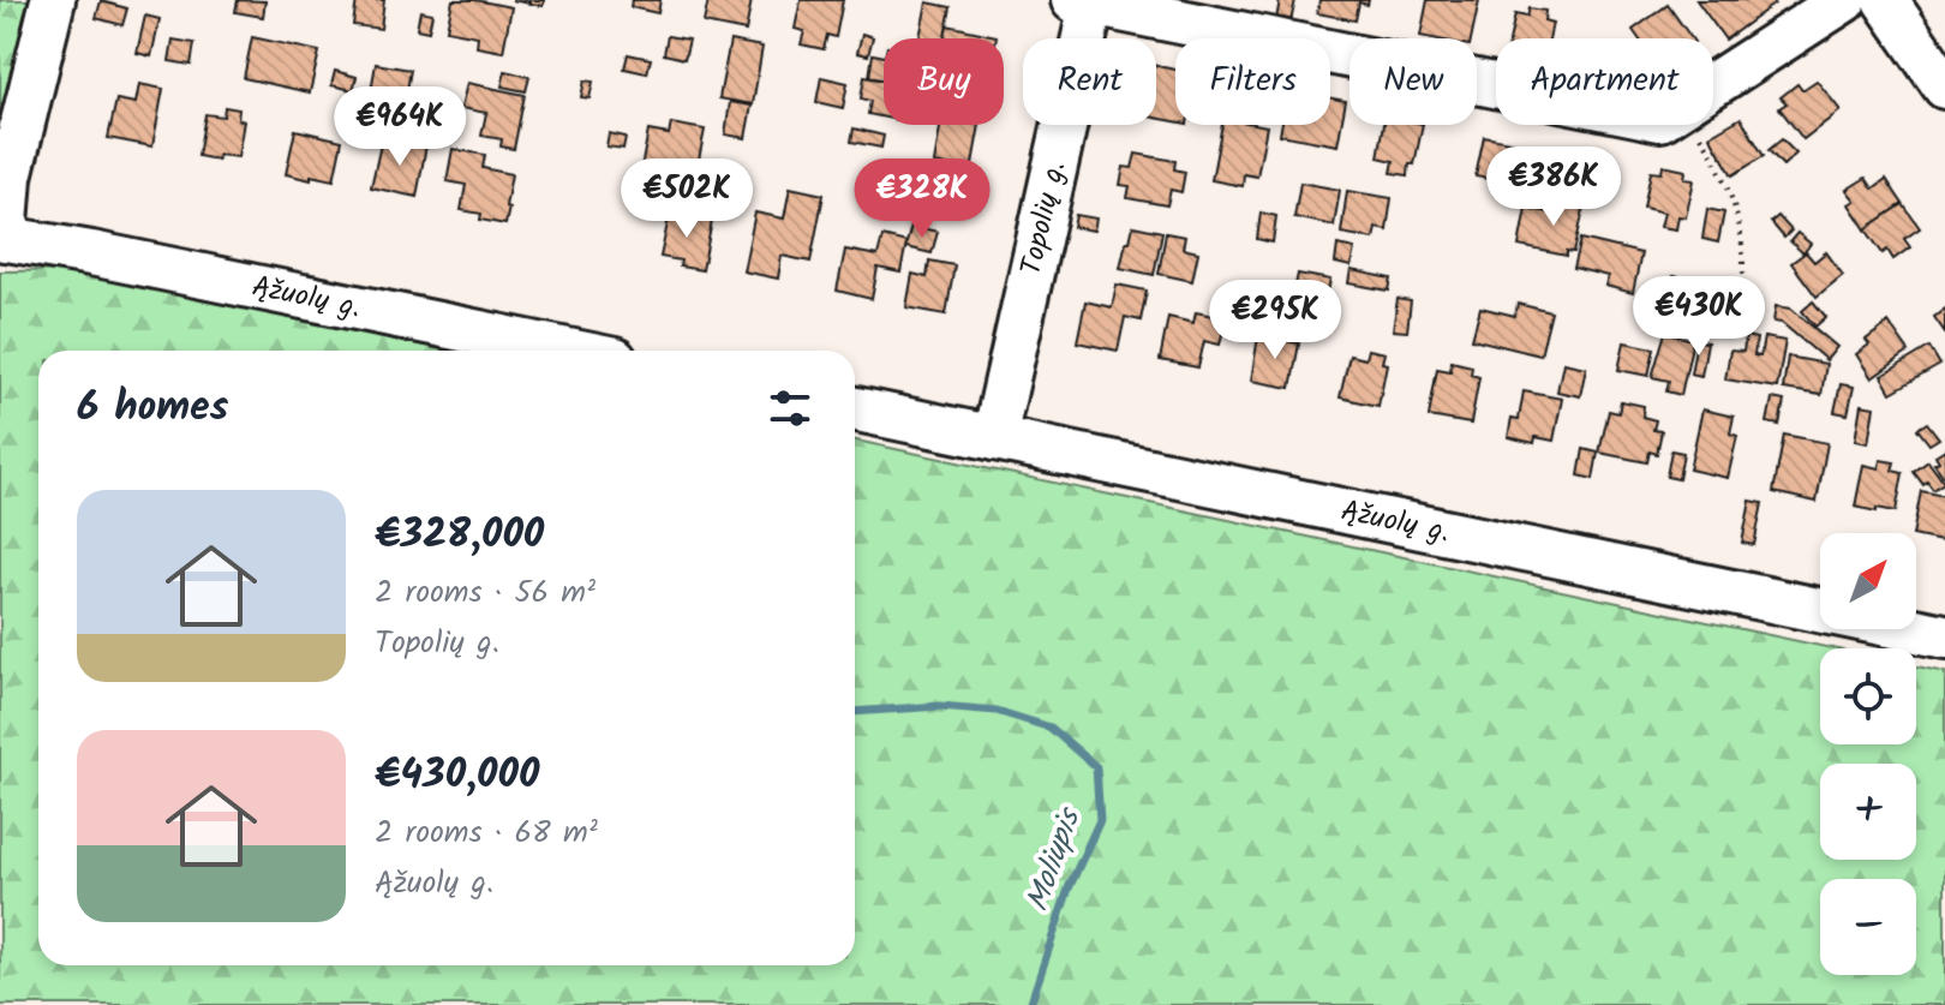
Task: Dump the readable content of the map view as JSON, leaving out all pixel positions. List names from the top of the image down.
{
  "streets": {
    "street": ["Topolių g.", "Ąžuolų g."]
  },
  "crossings": [
    ["Topolių g.", "Ąžuolų g."]
  ],
  "water": ["Moliupis"],
  "north": "top right",
  "page": {
    "chip": [
      "Buy",
      "Rent",
      "Filters",
      "New",
      "Apartment"
    ],
    "price": [
      "€964K",
      "€386K",
      "€502K",
      "€328K",
      "€430K",
      "€295K"
    ],
    "heading": "6 homes",
    "list": [
      {
        "name": "€328,000",
        "note": "2 rooms · 56 m² · Topolių g."
      },
      {
        "name": "€430,000",
        "note": "2 rooms · 68 m² · Ąžuolų g."
      }
    ],
    "map_buttons": ["+", "−"]
  }
}
